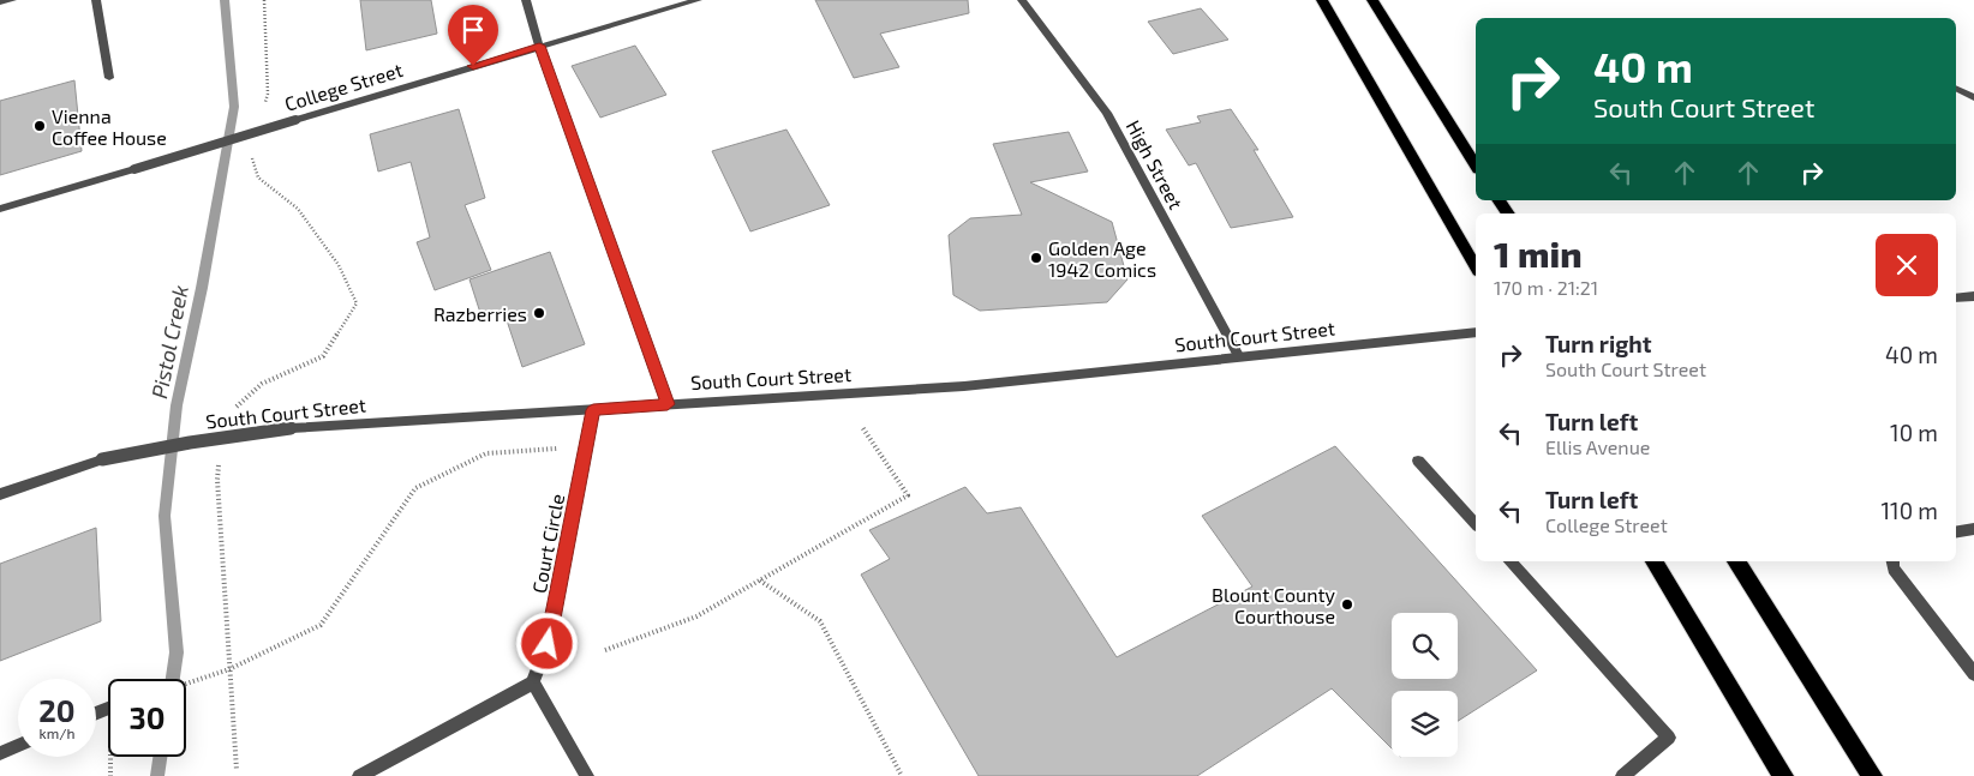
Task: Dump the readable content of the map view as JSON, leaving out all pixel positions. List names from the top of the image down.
{
  "streets": {
    "street": [
      "College Street",
      "High Street",
      "South Court Street",
      "Court Circle"
    ]
  },
  "crossings": [
    ["High Street", "South Court Street"],
    ["South Court Street", "Court Circle"]
  ],
  "water": ["Pistol Creek"],
  "places": [
    "Vienna Coffee House",
    "Golden Age 1942 Comics",
    "Razberries",
    "Blount County Courthouse"
  ],
  "page": {
    "turn": ["40 m", "South Court Street"],
    "heading": ["1 min", "170 m · 21:21"],
    "list": [
      {
        "name": "Turn right",
        "note": "South Court Street",
        "value": "40 m"
      },
      {
        "name": "Turn left",
        "note": "Ellis Avenue",
        "value": "10 m"
      },
      {
        "name": "Turn left",
        "note": "College Street",
        "value": "110 m"
      }
    ],
    "speed": "20 km/h",
    "limit": "30"
  }
}
